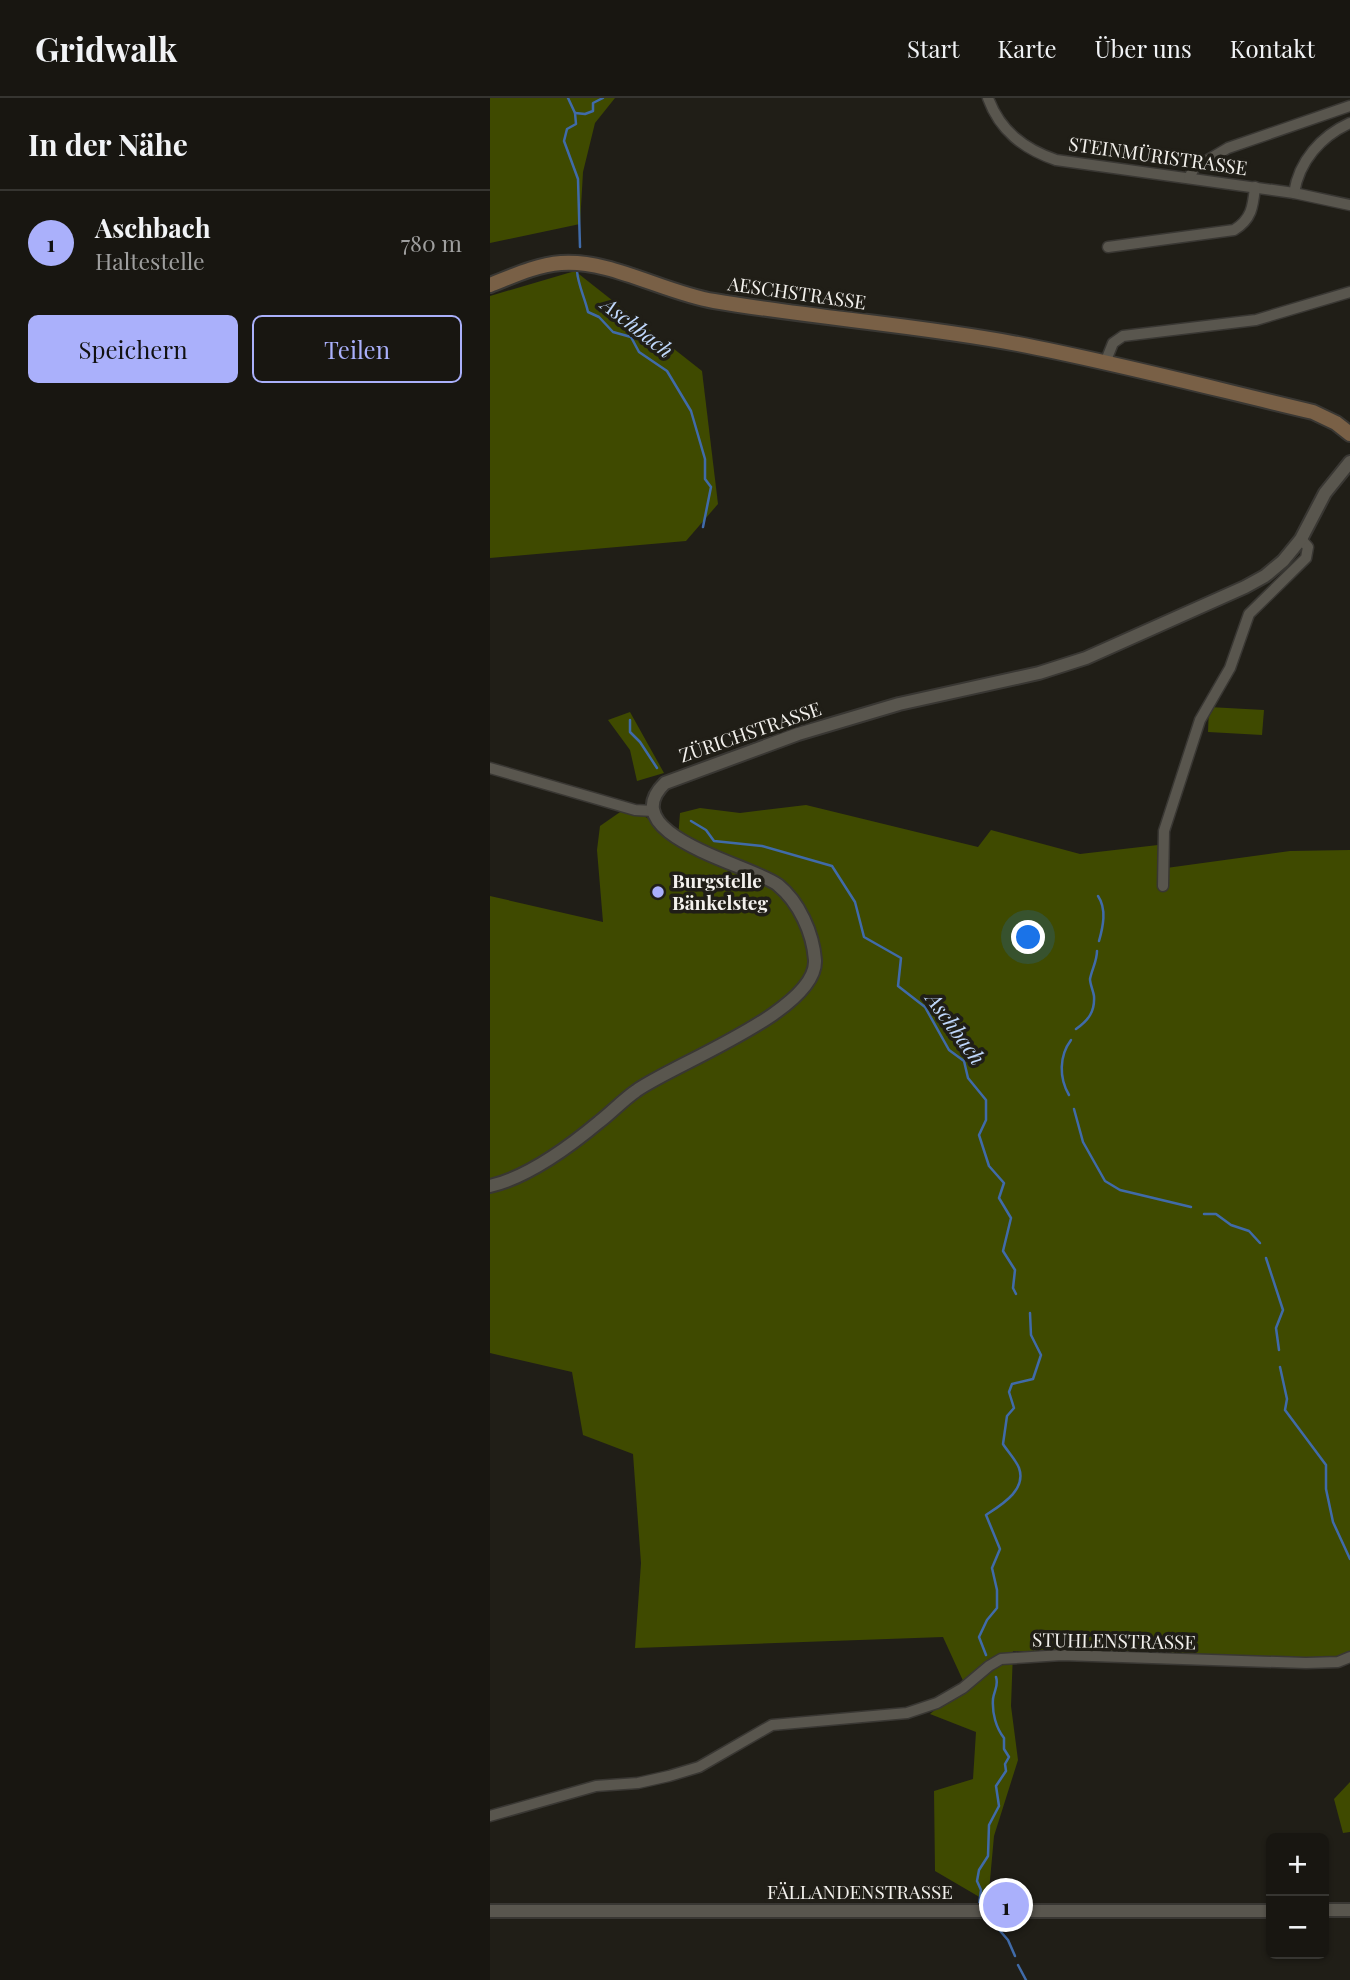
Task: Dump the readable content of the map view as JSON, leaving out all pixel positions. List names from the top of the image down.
{
  "streets": {
    "main road": ["AESCHSTRASSE"],
    "street": [
      "STEINMÜRISTRASSE",
      "ZÜRICHSTRASSE",
      "STUHLENSTRASSE",
      "FÄLLANDENSTRASSE"
    ]
  },
  "water": ["Aschbach"],
  "places": ["Burgstelle Bänkelsteg"],
  "page": {
    "header": "Gridwalk",
    "nav": [
      "Start",
      "Karte",
      "Über uns",
      "Kontakt"
    ],
    "heading": "In der Nähe",
    "list": [
      {
        "mark": "1",
        "name": "Aschbach",
        "note": "Haltestelle",
        "value": "780 m"
      }
    ],
    "buttons": ["Speichern", "Teilen"],
    "map_buttons": ["+", "−"],
    "pins": "1"
  }
}
